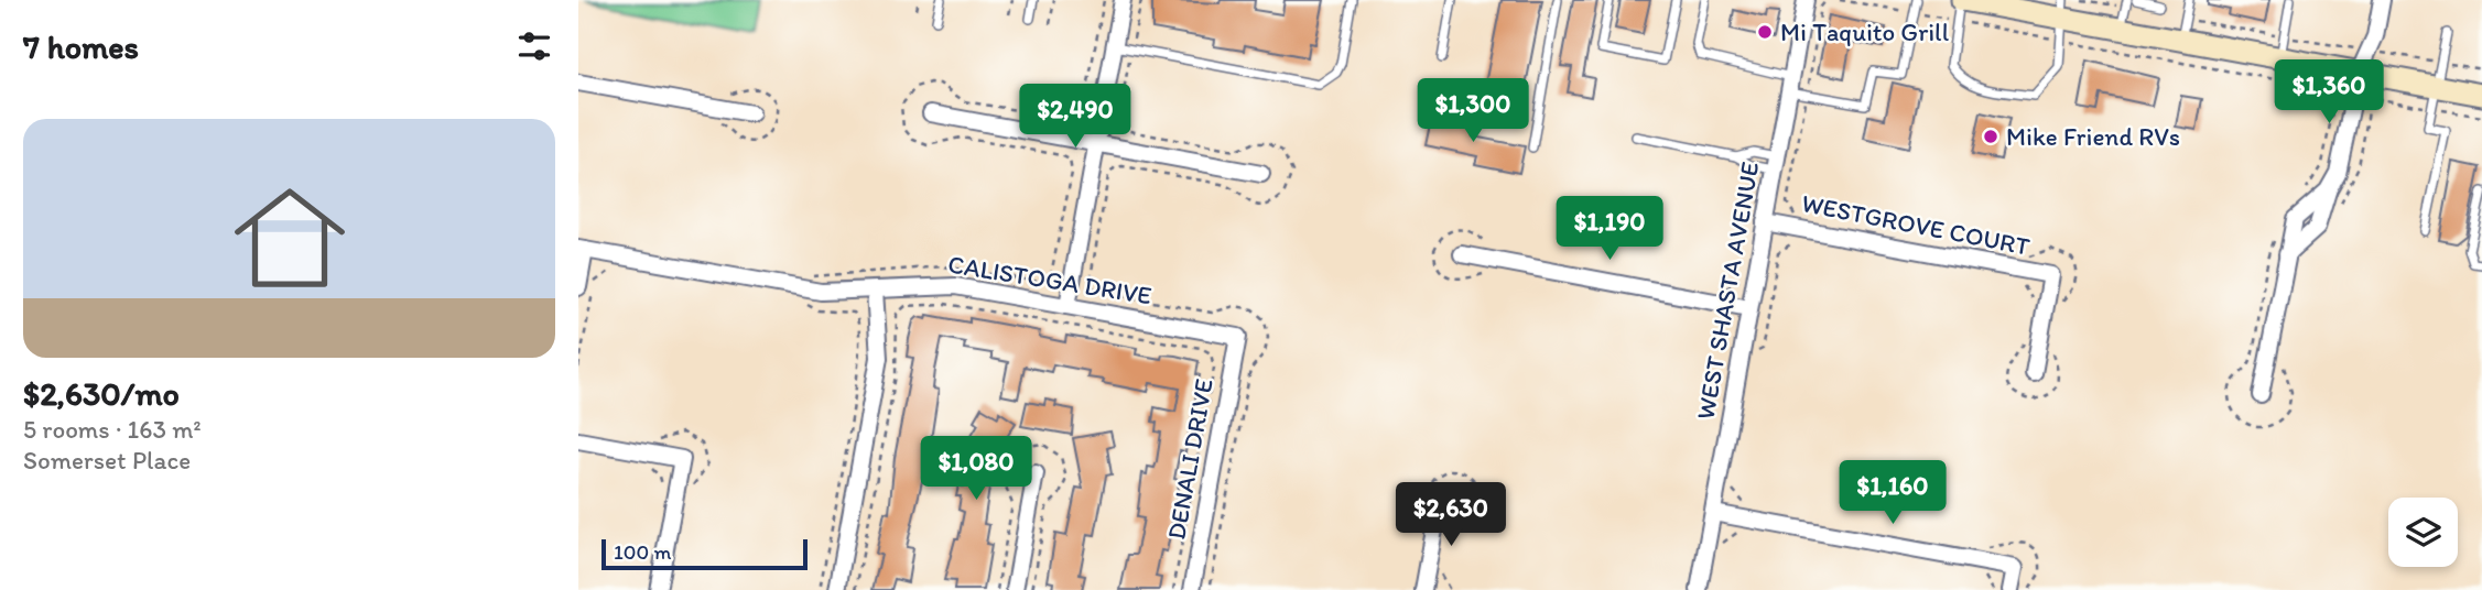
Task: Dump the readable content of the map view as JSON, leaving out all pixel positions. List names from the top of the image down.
{
  "streets": {
    "street": [
      "WESTGROVE COURT",
      "CALISTOGA DRIVE",
      "WEST SHASTA AVENUE",
      "DENALI DRIVE"
    ]
  },
  "crossings": [
    ["WESTGROVE COURT", "WEST SHASTA AVENUE"],
    ["CALISTOGA DRIVE", "DENALI DRIVE"]
  ],
  "places": ["Mi Taquito Grill", "Mike Friend RVs"],
  "scale_bar": "100 m",
  "page": {
    "heading": "7 homes",
    "price": [
      "$1,360",
      "$1,300",
      "$2,490",
      "$1,190",
      "$1,080",
      "$1,160",
      "$2,630"
    ],
    "list": [
      {
        "name": "$2,630/mo",
        "note": "5 rooms · 163 m² · Somerset Place"
      }
    ],
    "scale": "100 m"
  }
}
